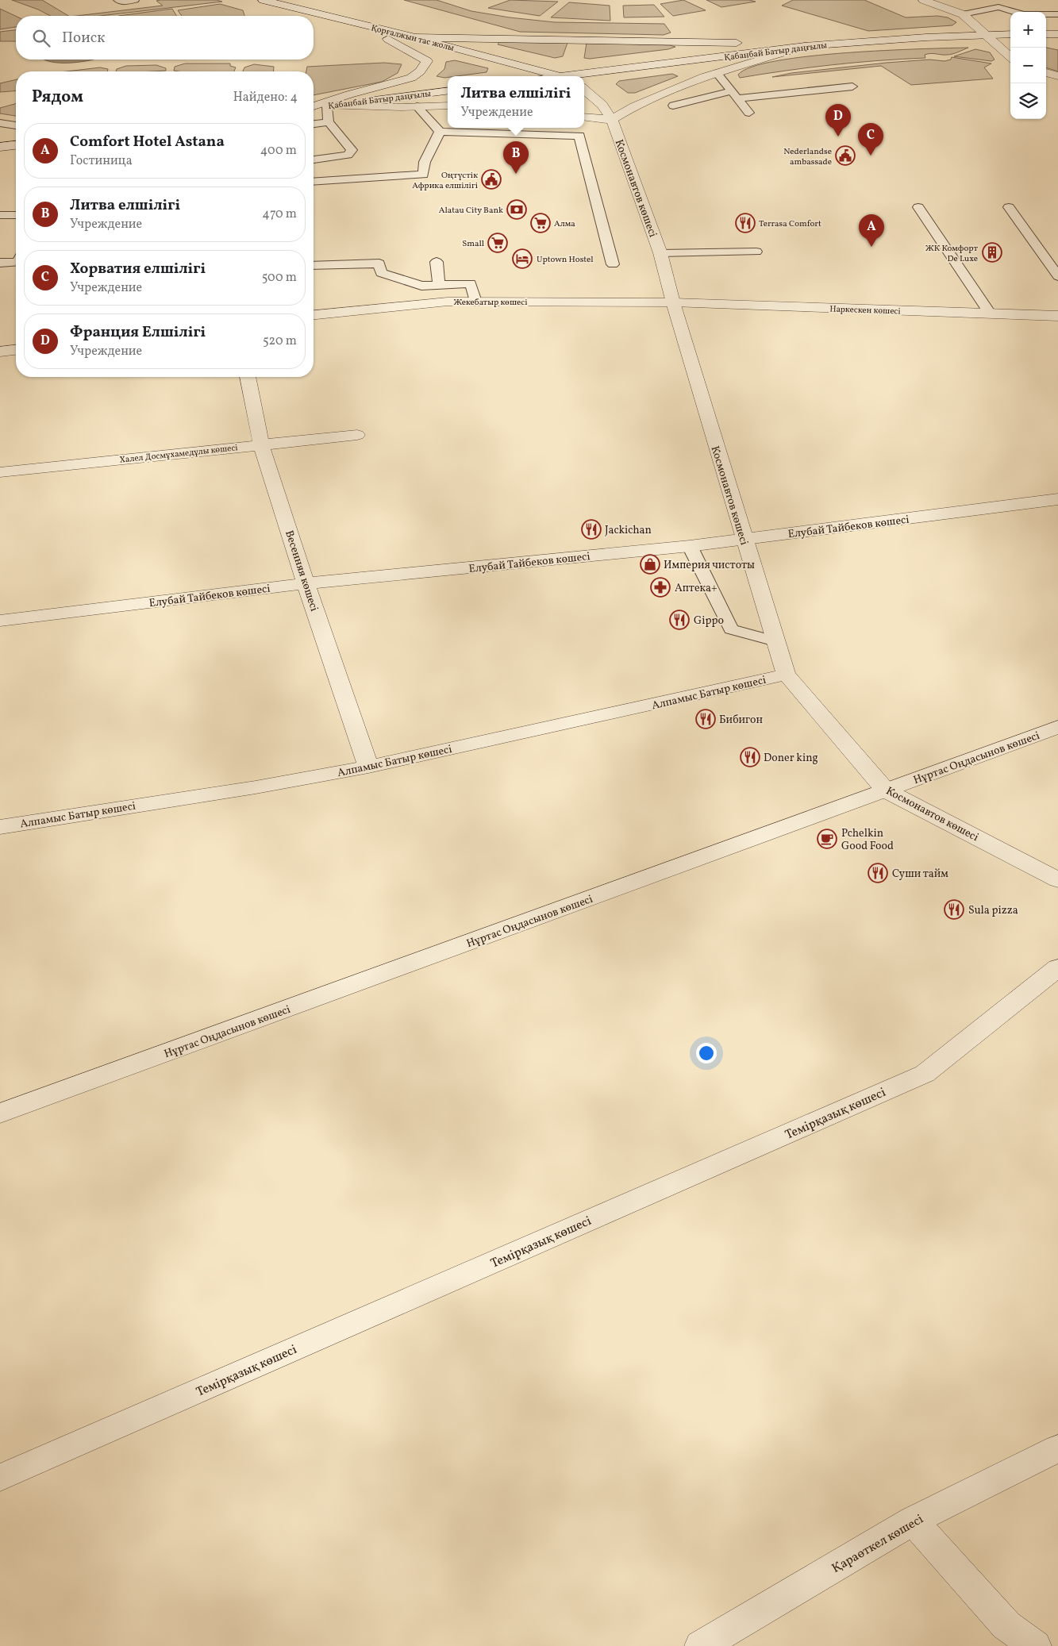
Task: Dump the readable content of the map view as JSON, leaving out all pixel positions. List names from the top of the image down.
{
  "streets": {
    "street": [
      "Қорғалжын тас жолы",
      "Қабанбай Батыр даңғылы",
      "Космонавтов көшесі",
      "Жекебатыр көшесі",
      "Наркескен көшесі",
      "Халел Досмұхамедұлы көшесі",
      "Елубай Тайбеков көшесі",
      "Весенняя көшесі",
      "Алпамыс Батыр көшесі",
      "Нұртас Оңдасынов көшесі",
      "Темірқазық көшесі",
      "Қараөткел көшесі"
    ]
  },
  "crossings": [
    ["Космонавтов көшесі", "Жекебатыр көшесі"],
    ["Космонавтов көшесі", "Наркескен көшесі"],
    ["Космонавтов көшесі", "Елубай Тайбеков көшесі"],
    ["Космонавтов көшесі", "Алпамыс Батыр көшесі"],
    ["Космонавтов көшесі", "Нұртас Оңдасынов көшесі"],
    ["Жекебатыр көшесі", "Наркескен көшесі"],
    ["Халел Досмұхамедұлы көшесі", "Весенняя көшесі"],
    ["Елубай Тайбеков көшесі", "Весенняя көшесі"],
    ["Весенняя көшесі", "Алпамыс Батыр көшесі"]
  ],
  "places": {
    "public building": ["Nederlandse ambassade", "Оңтүстік Африка елшілігі"],
    "bank": ["Alatau City Bank"],
    "supermarket": ["Алма", "Small"],
    "restaurant": [
      "Terrasa Comfort",
      "Jackichan",
      "Gippo",
      "Бибигон",
      "Doner king",
      "Суши тайм",
      "Sula pizza"
    ],
    "building": ["ЖК Комфорт De Luxe"],
    "hotel": ["Uptown Hostel"],
    "shop": ["Империя чистоты"],
    "pharmacy": ["Аптека+"],
    "cafe": ["Pchelkin Good Food"]
  },
  "page": {
    "map_buttons": ["+", "−"],
    "search": "Поиск",
    "heading": ["Рядом", "Найдено: 4"],
    "popup": ["Литва елшілігі", "Учреждение"],
    "pins": [
      "D",
      "C",
      "B",
      "A"
    ],
    "list": [
      {
        "mark": "A",
        "name": "Comfort Hotel Astana",
        "note": "Гостиница",
        "value": "400 m"
      },
      {
        "mark": "B",
        "name": "Литва елшілігі",
        "note": "Учреждение",
        "value": "470 m"
      },
      {
        "mark": "C",
        "name": "Хорватия елшілігі",
        "note": "Учреждение",
        "value": "500 m"
      },
      {
        "mark": "D",
        "name": "Франция Елшілігі",
        "note": "Учреждение",
        "value": "520 m"
      }
    ]
  }
}
